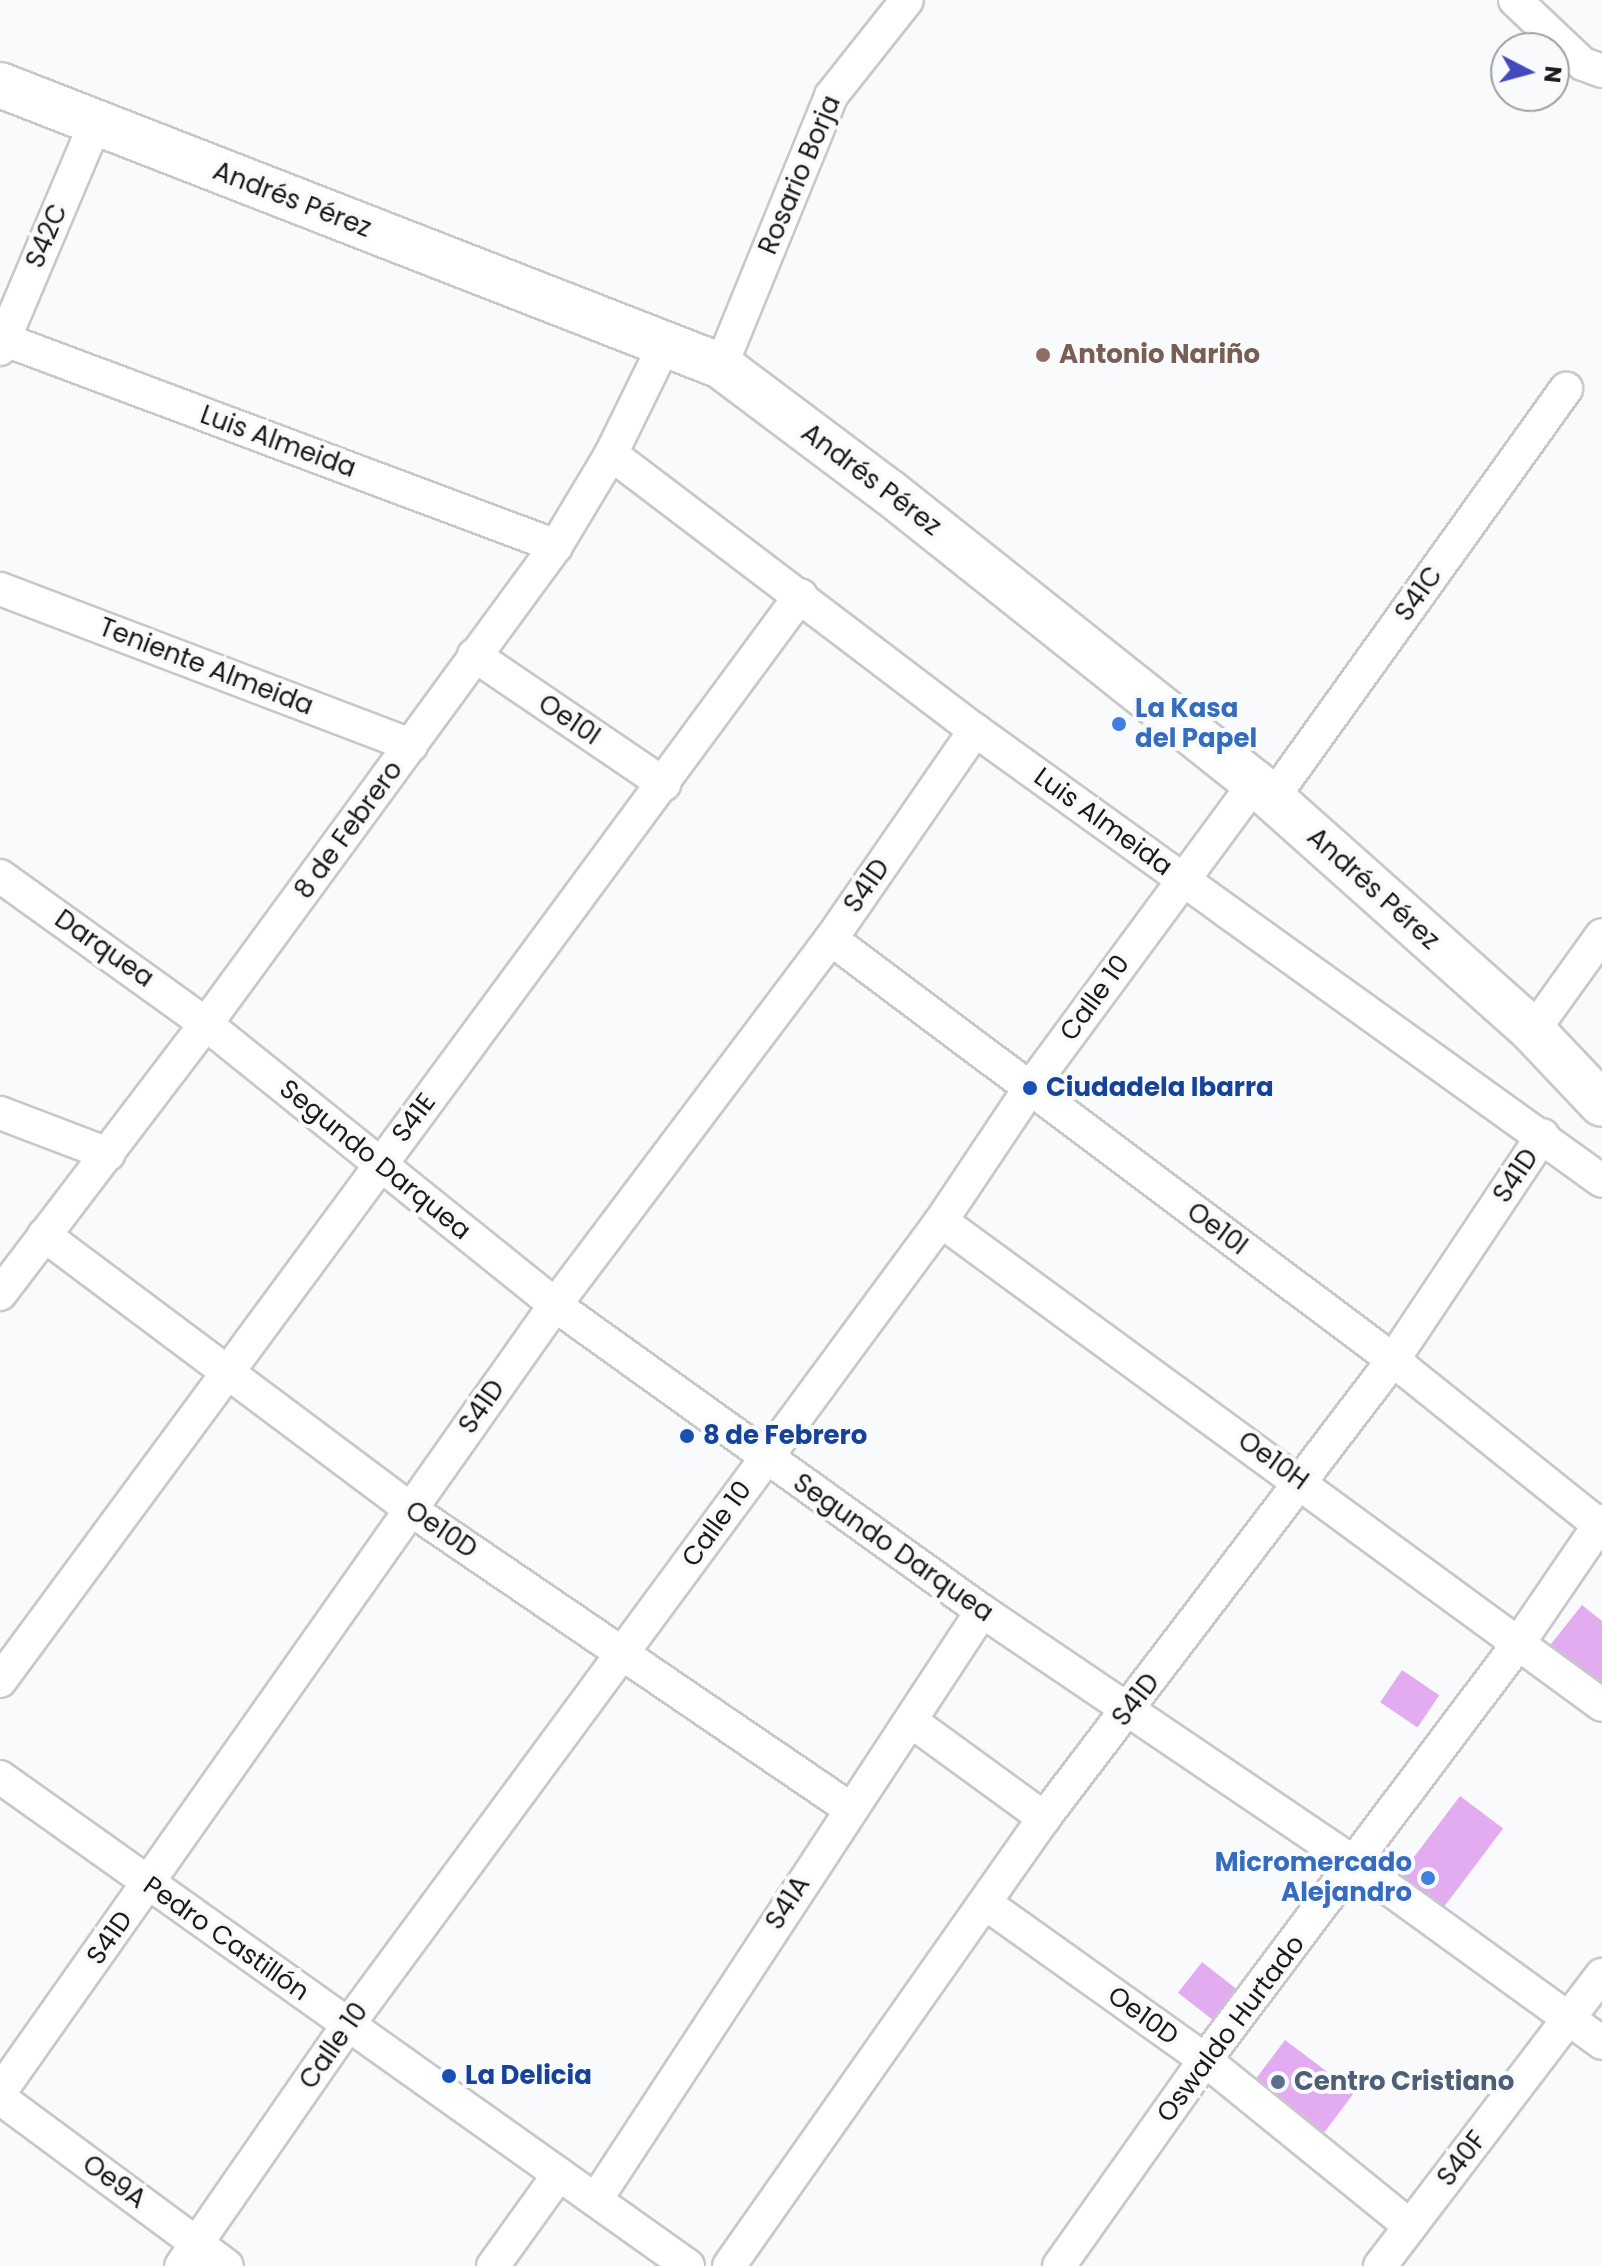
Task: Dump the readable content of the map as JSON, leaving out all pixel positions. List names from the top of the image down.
{
  "streets": {
    "street": [
      "Rosario Borja",
      "Andrés Pérez",
      "S42C",
      "Luis Almeida",
      "S41C",
      "Teniente Almeida",
      "Oe10I",
      "8 de Febrero",
      "S41D",
      "Darquea",
      "Calle 10",
      "S41E",
      "Segundo Darquea",
      "Oe10H",
      "Oe10D",
      "S41A",
      "Pedro Castillón",
      "Oswaldo Hurtado",
      "S40F",
      "Oe9A"
    ]
  },
  "crossings": [
    ["Rosario Borja", "Andrés Pérez"],
    ["Andrés Pérez", "S42C"],
    ["Andrés Pérez", "S41C"],
    ["Andrés Pérez", "8 de Febrero"],
    ["Andrés Pérez", "Calle 10"],
    ["S42C", "Luis Almeida"],
    ["Luis Almeida", "8 de Febrero"],
    ["Luis Almeida", "S41D"],
    ["Luis Almeida", "Calle 10"],
    ["Luis Almeida", "S41E"],
    ["S41C", "Calle 10"],
    ["Teniente Almeida", "8 de Febrero"],
    ["Oe10I", "8 de Febrero"],
    ["Oe10I", "S41D"],
    ["Oe10I", "Calle 10"],
    ["Oe10I", "S41E"],
    ["Oe10I", "Oswaldo Hurtado"],
    ["8 de Febrero", "Darquea"],
    ["8 de Febrero", "Segundo Darquea"],
    ["8 de Febrero", "Oe10D"],
    ["S41D", "Segundo Darquea"],
    ["S41D", "Oe10H"],
    ["S41D", "Oe10D"],
    ["S41D", "Pedro Castillón"],
    ["S41D", "Oe9A"],
    ["Darquea", "Segundo Darquea"],
    ["Calle 10", "Segundo Darquea"],
    ["Calle 10", "Oe10H"],
    ["Calle 10", "Oe10D"],
    ["Calle 10", "Pedro Castillón"],
    ["Calle 10", "Oe9A"],
    ["S41E", "Segundo Darquea"],
    ["S41E", "Oe10D"],
    ["Segundo Darquea", "S41A"],
    ["Segundo Darquea", "Oswaldo Hurtado"],
    ["Segundo Darquea", "S40F"],
    ["Oe10H", "Oswaldo Hurtado"],
    ["Oe10D", "S41A"],
    ["Oe10D", "Oswaldo Hurtado"],
    ["Oe10D", "S40F"],
    ["S41A", "Pedro Castillón"]
  ],
  "places": [
    "Antonio Nariño",
    "La Kasa del Papel",
    "Ciudadela Ibarra",
    "8 de Febrero",
    "Micromercado Alejandro",
    "La Delicia",
    "Centro Cristiano"
  ],
  "north": "right"
}
